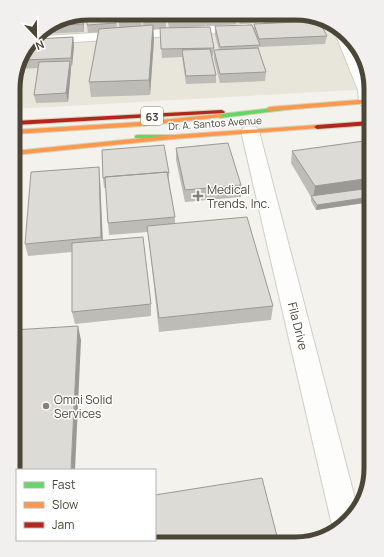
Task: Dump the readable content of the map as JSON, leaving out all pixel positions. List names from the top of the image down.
{
  "streets": {
    "main road": ["63", "Dr. A. Santos Avenue"],
    "street": ["Fila Drive"]
  },
  "crossings": [
    ["Dr. A. Santos Avenue", "Fila Drive"]
  ],
  "places": {
    "health": ["Medical Trends, Inc."],
    "other": ["Omni Solid Services"]
  },
  "legend": ["Fast", "Slow", "Jam"],
  "north": "bottom"
}
